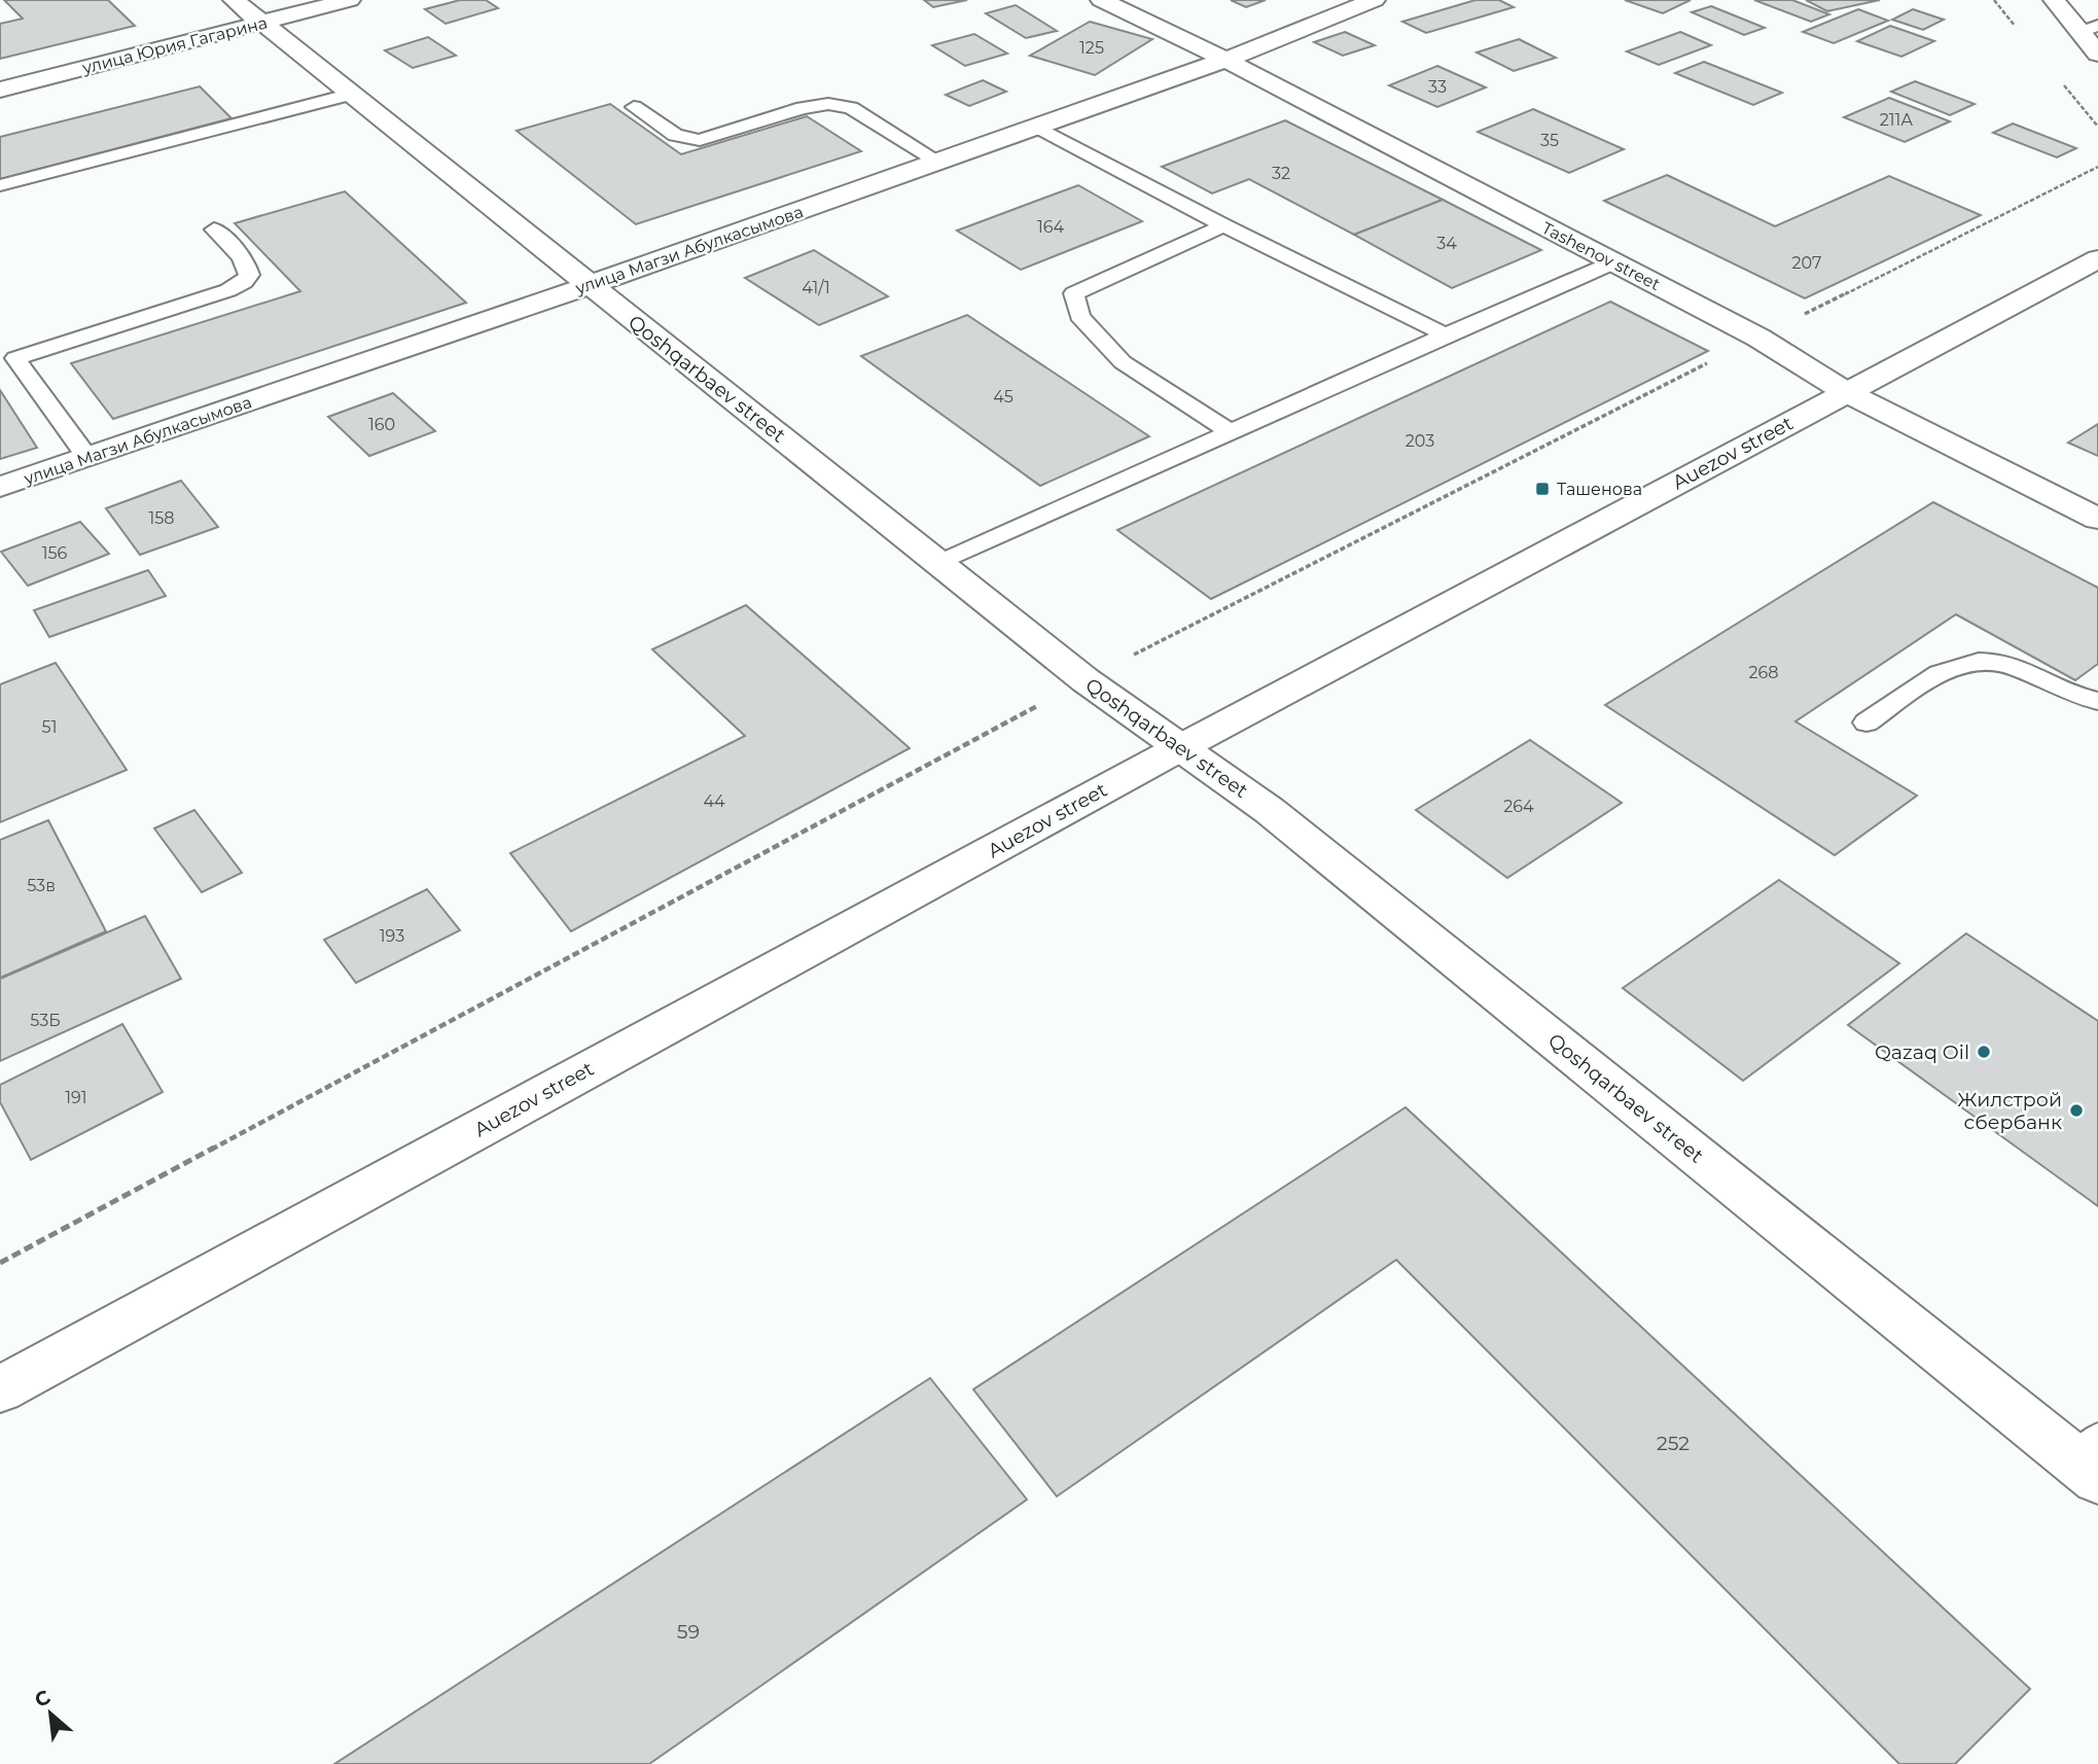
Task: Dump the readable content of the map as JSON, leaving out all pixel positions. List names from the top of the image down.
{
  "streets": {
    "street": [
      "улица Юрия Гагарина",
      "улица Магзи Абулкасымова",
      "Tashenov street",
      "Qoshqarbaev street",
      "Auezov street"
    ]
  },
  "crossings": [
    ["улица Юрия Гагарина", "Qoshqarbaev street"],
    ["улица Магзи Абулкасымова", "Tashenov street"],
    ["улица Магзи Абулкасымова", "Qoshqarbaev street"],
    ["Tashenov street", "Auezov street"],
    ["Qoshqarbaev street", "Auezov street"]
  ],
  "places": {
    "transit": ["Ташенова"],
    "other": ["Qazaq Oil", "Жилстрой сбербанк"]
  },
  "house_numbers": [
    "125",
    "33",
    "211А",
    "35",
    "32",
    "164",
    "34",
    "207",
    "41/1",
    "45",
    "160",
    "203",
    "158",
    "156",
    "268",
    "51",
    "44",
    "264",
    "53в",
    "193",
    "53Б",
    "191",
    "252",
    "59"
  ],
  "north": "top left"
}
